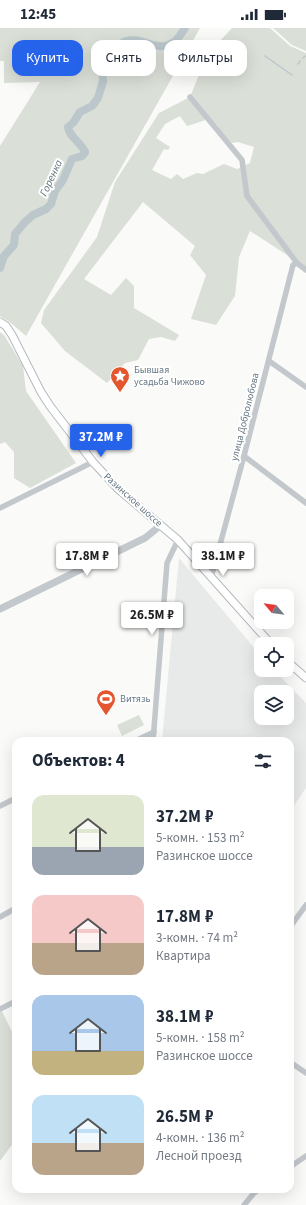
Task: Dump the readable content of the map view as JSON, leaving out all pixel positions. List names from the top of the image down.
{
  "streets": {
    "main road": ["Разинское шоссе"],
    "street": ["улица Добролюбова"]
  },
  "crossings": [
    ["улица Добролюбова", "Разинское шоссе"]
  ],
  "water": ["Горенка"],
  "places": {
    "place": ["Бывшая усадьба Чижово"],
    "sports": ["Витязь"]
  },
  "north": "top left",
  "page": {
    "status": "12:45",
    "chip": ["Купить", "Снять", "Фильтры"],
    "price": [
      "37.2M ₽",
      "17.8M ₽",
      "38.1M ₽",
      "26.5M ₽"
    ],
    "heading": "Объектов: 4",
    "list": [
      {
        "name": "37.2M ₽",
        "note": "5-комн. · 153 m² · Разинское шоссе"
      },
      {
        "name": "17.8M ₽",
        "note": "3-комн. · 74 m² · Квартира"
      },
      {
        "name": "38.1M ₽",
        "note": "5-комн. · 158 m² · Разинское шоссе"
      },
      {
        "name": "26.5M ₽",
        "note": "4-комн. · 136 m² · Лесной проезд"
      }
    ]
  }
}
